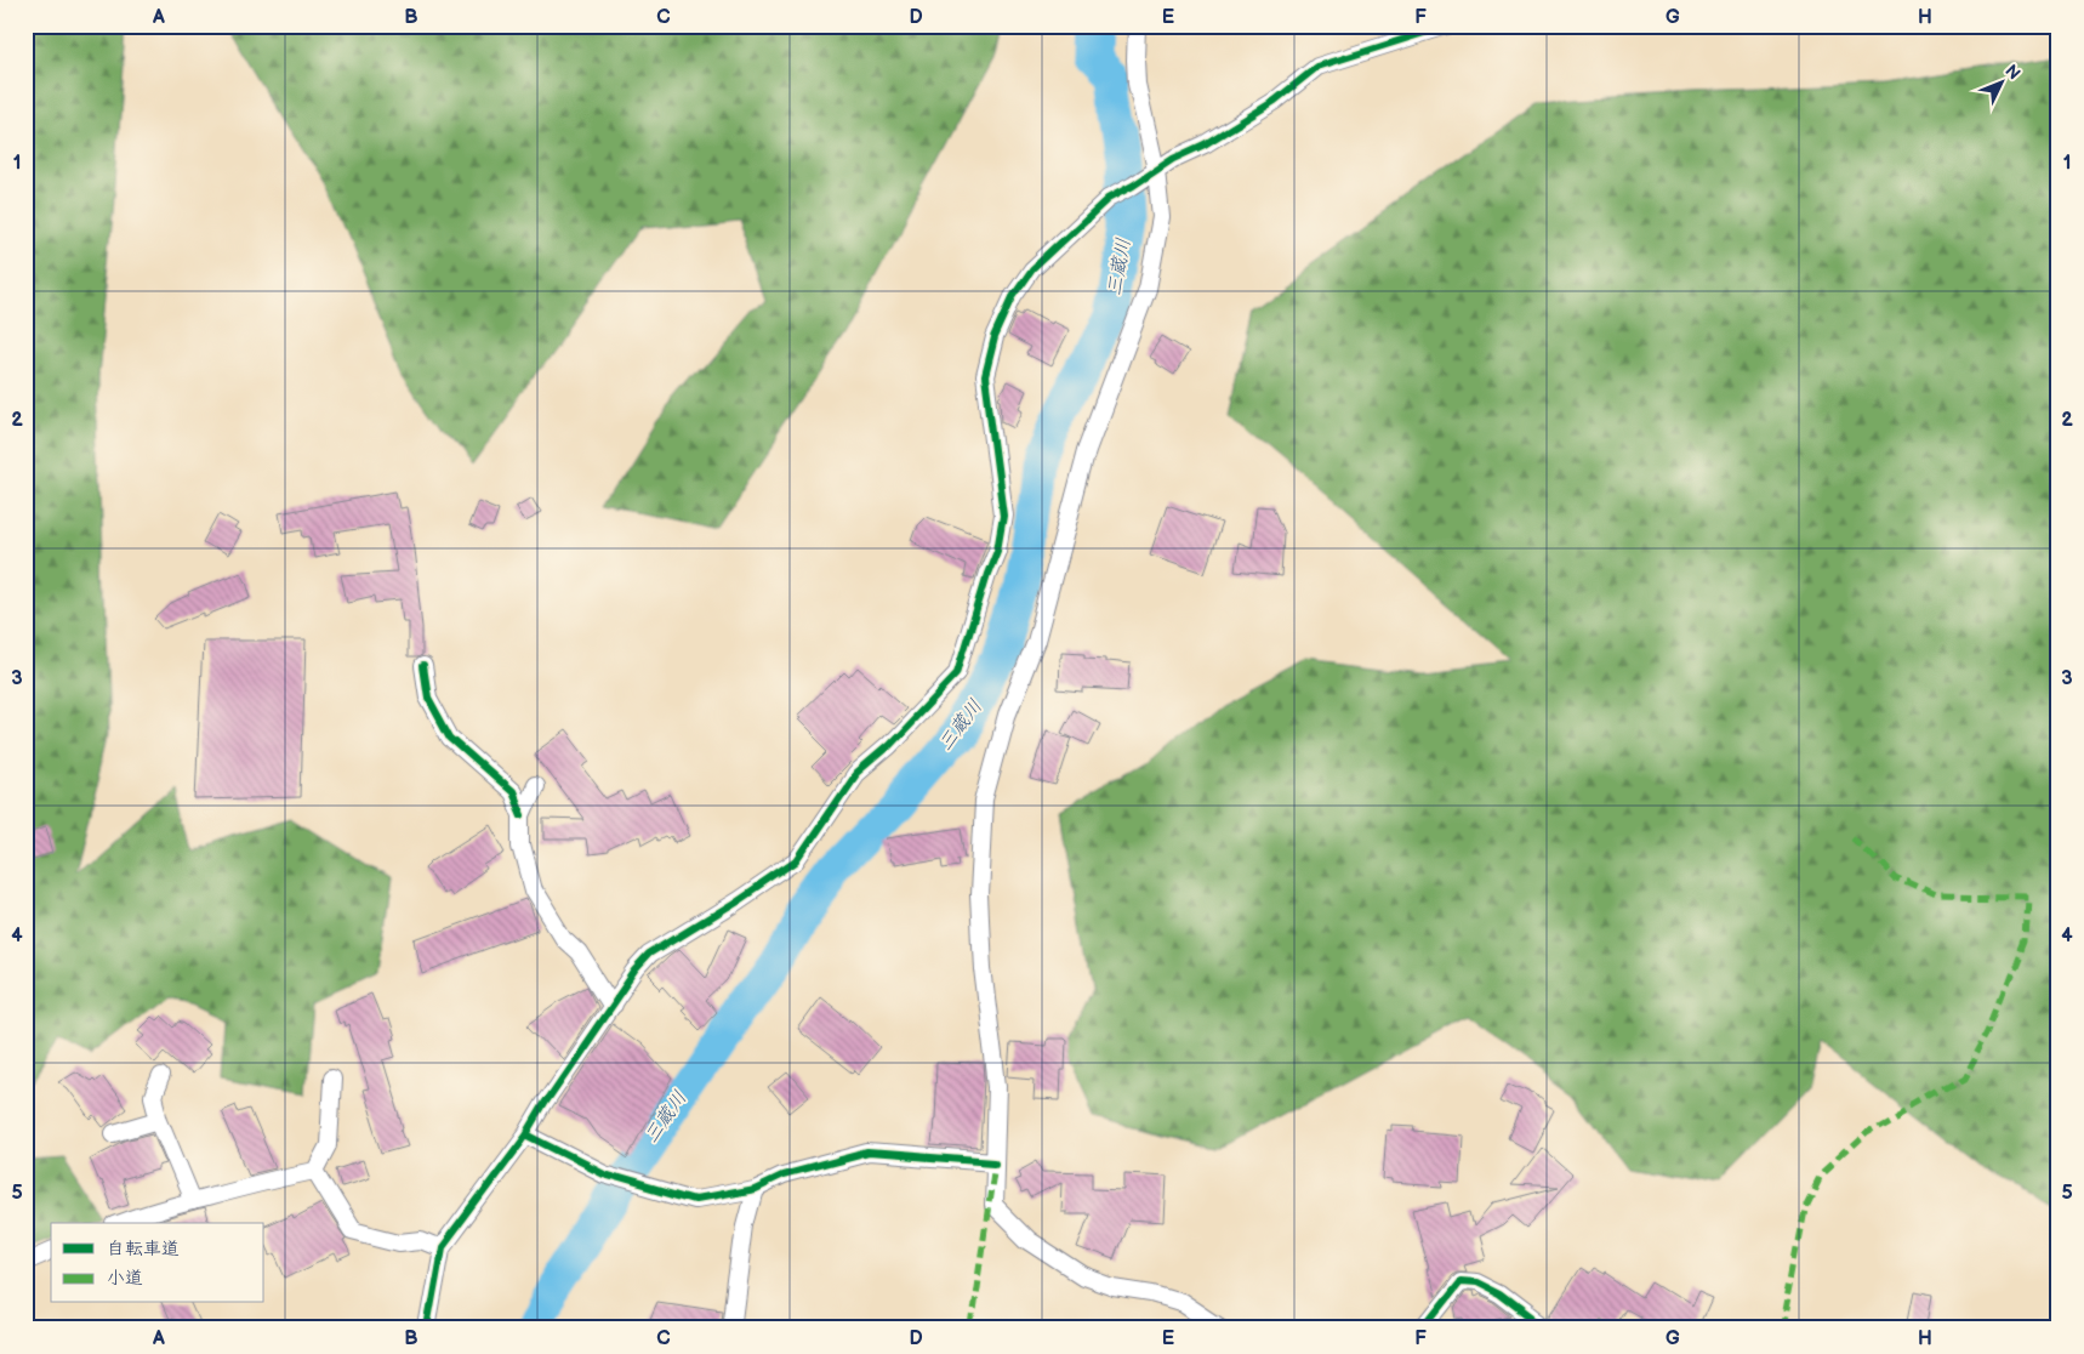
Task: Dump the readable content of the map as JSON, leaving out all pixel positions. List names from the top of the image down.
{
  "water": ["三蔵川"],
  "legend": ["自転車道", "小道"],
  "north": "top right",
  "grid": {
    "columns": [
      "A",
      "B",
      "C",
      "D",
      "E",
      "F",
      "G",
      "H"
    ],
    "rows": [
      "1",
      "2",
      "3",
      "4",
      "5"
    ]
  }
}
